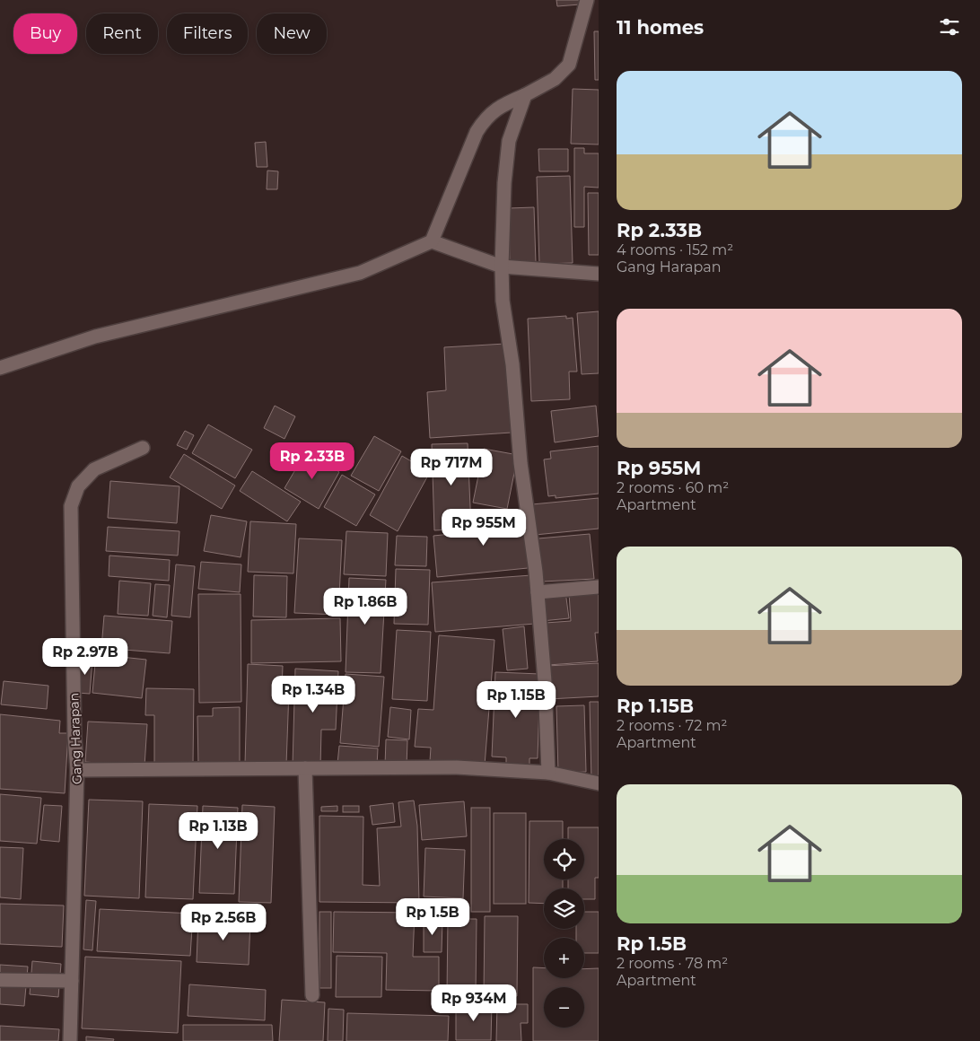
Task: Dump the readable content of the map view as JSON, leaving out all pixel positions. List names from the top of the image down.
{
  "streets": {
    "street": ["Gang Harapan"]
  },
  "page": {
    "heading": "11 homes",
    "chip": [
      "Buy",
      "Rent",
      "Filters",
      "New"
    ],
    "list": [
      {
        "name": "Rp 2.33B",
        "note": "4 rooms · 152 m² · Gang Harapan"
      },
      {
        "name": "Rp 955M",
        "note": "2 rooms · 60 m² · Apartment"
      },
      {
        "name": "Rp 1.15B",
        "note": "2 rooms · 72 m² · Apartment"
      },
      {
        "name": "Rp 1.5B",
        "note": "2 rooms · 78 m² · Apartment"
      }
    ],
    "price": [
      "Rp 2.33B",
      "Rp 717M",
      "Rp 955M",
      "Rp 1.86B",
      "Rp 2.97B",
      "Rp 1.34B",
      "Rp 1.15B",
      "Rp 1.13B",
      "Rp 1.5B",
      "Rp 2.56B",
      "Rp 934M"
    ],
    "map_buttons": ["+", "−"]
  }
}
